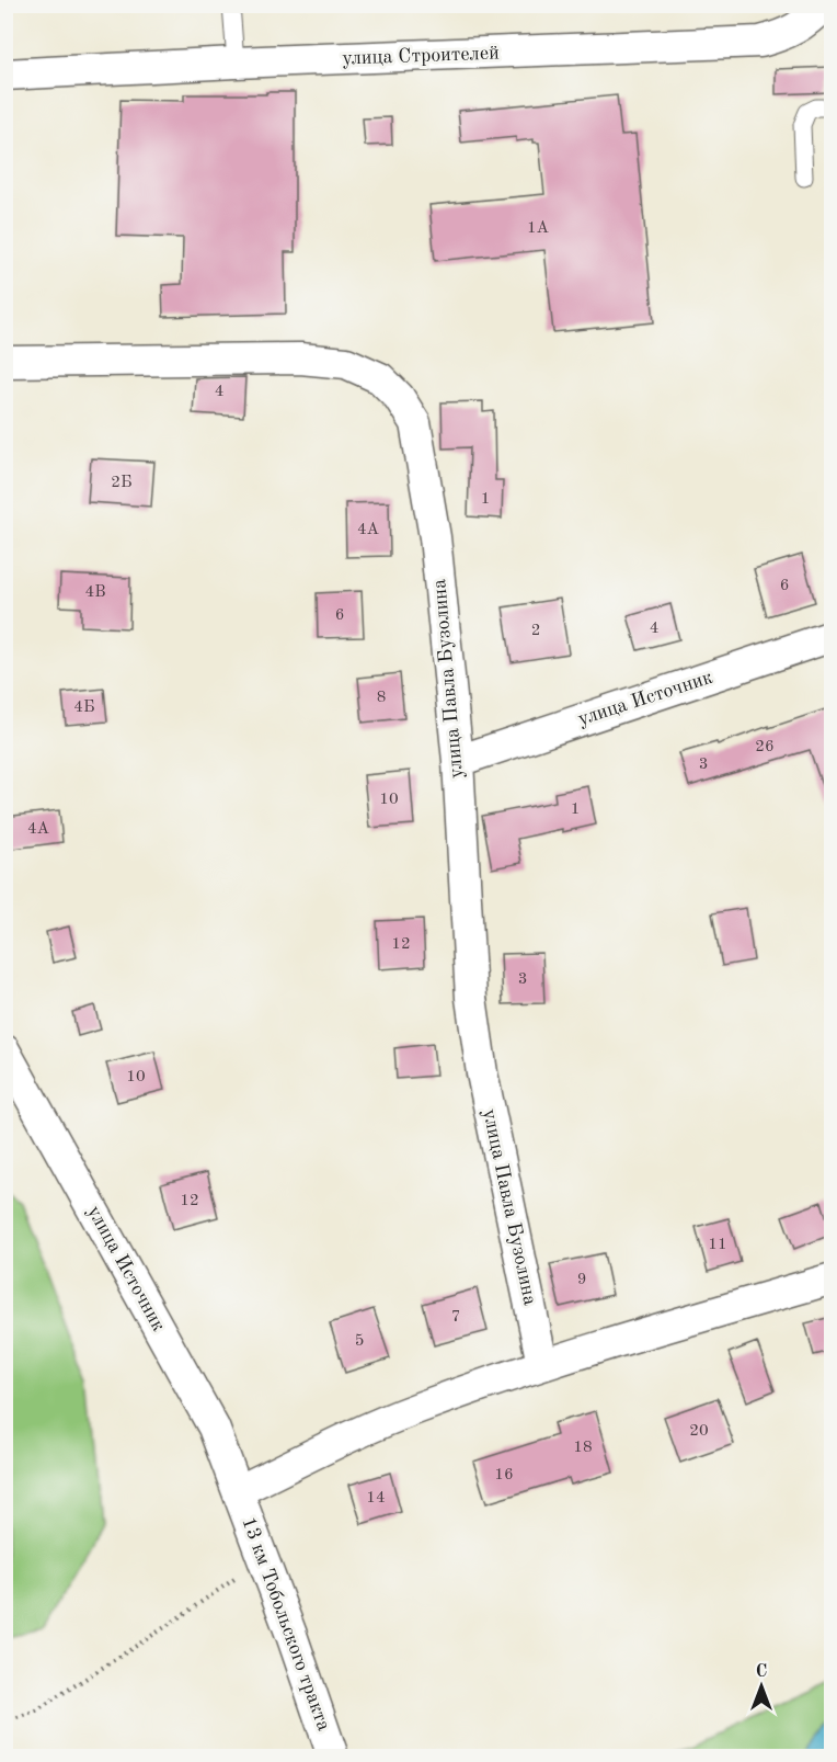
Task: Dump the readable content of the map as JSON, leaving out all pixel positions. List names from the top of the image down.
{
  "streets": {
    "street": [
      "улица Строителей",
      "улица Павла Бузолина",
      "улица Источник",
      "13 км Тобольского тракта"
    ]
  },
  "crossings": [
    ["улица Павла Бузолина", "улица Источник"],
    ["улица Источник", "13 км Тобольского тракта"]
  ],
  "house_numbers": [
    "1А",
    "4",
    "2Б",
    "1",
    "4А",
    "6",
    "4В",
    "6",
    "4",
    "2",
    "8",
    "4Б",
    "26",
    "3",
    "10",
    "1",
    "4А",
    "12",
    "3",
    "10",
    "12",
    "11",
    "9",
    "7",
    "5",
    "20",
    "18",
    "16",
    "14"
  ],
  "north": "top"
}
